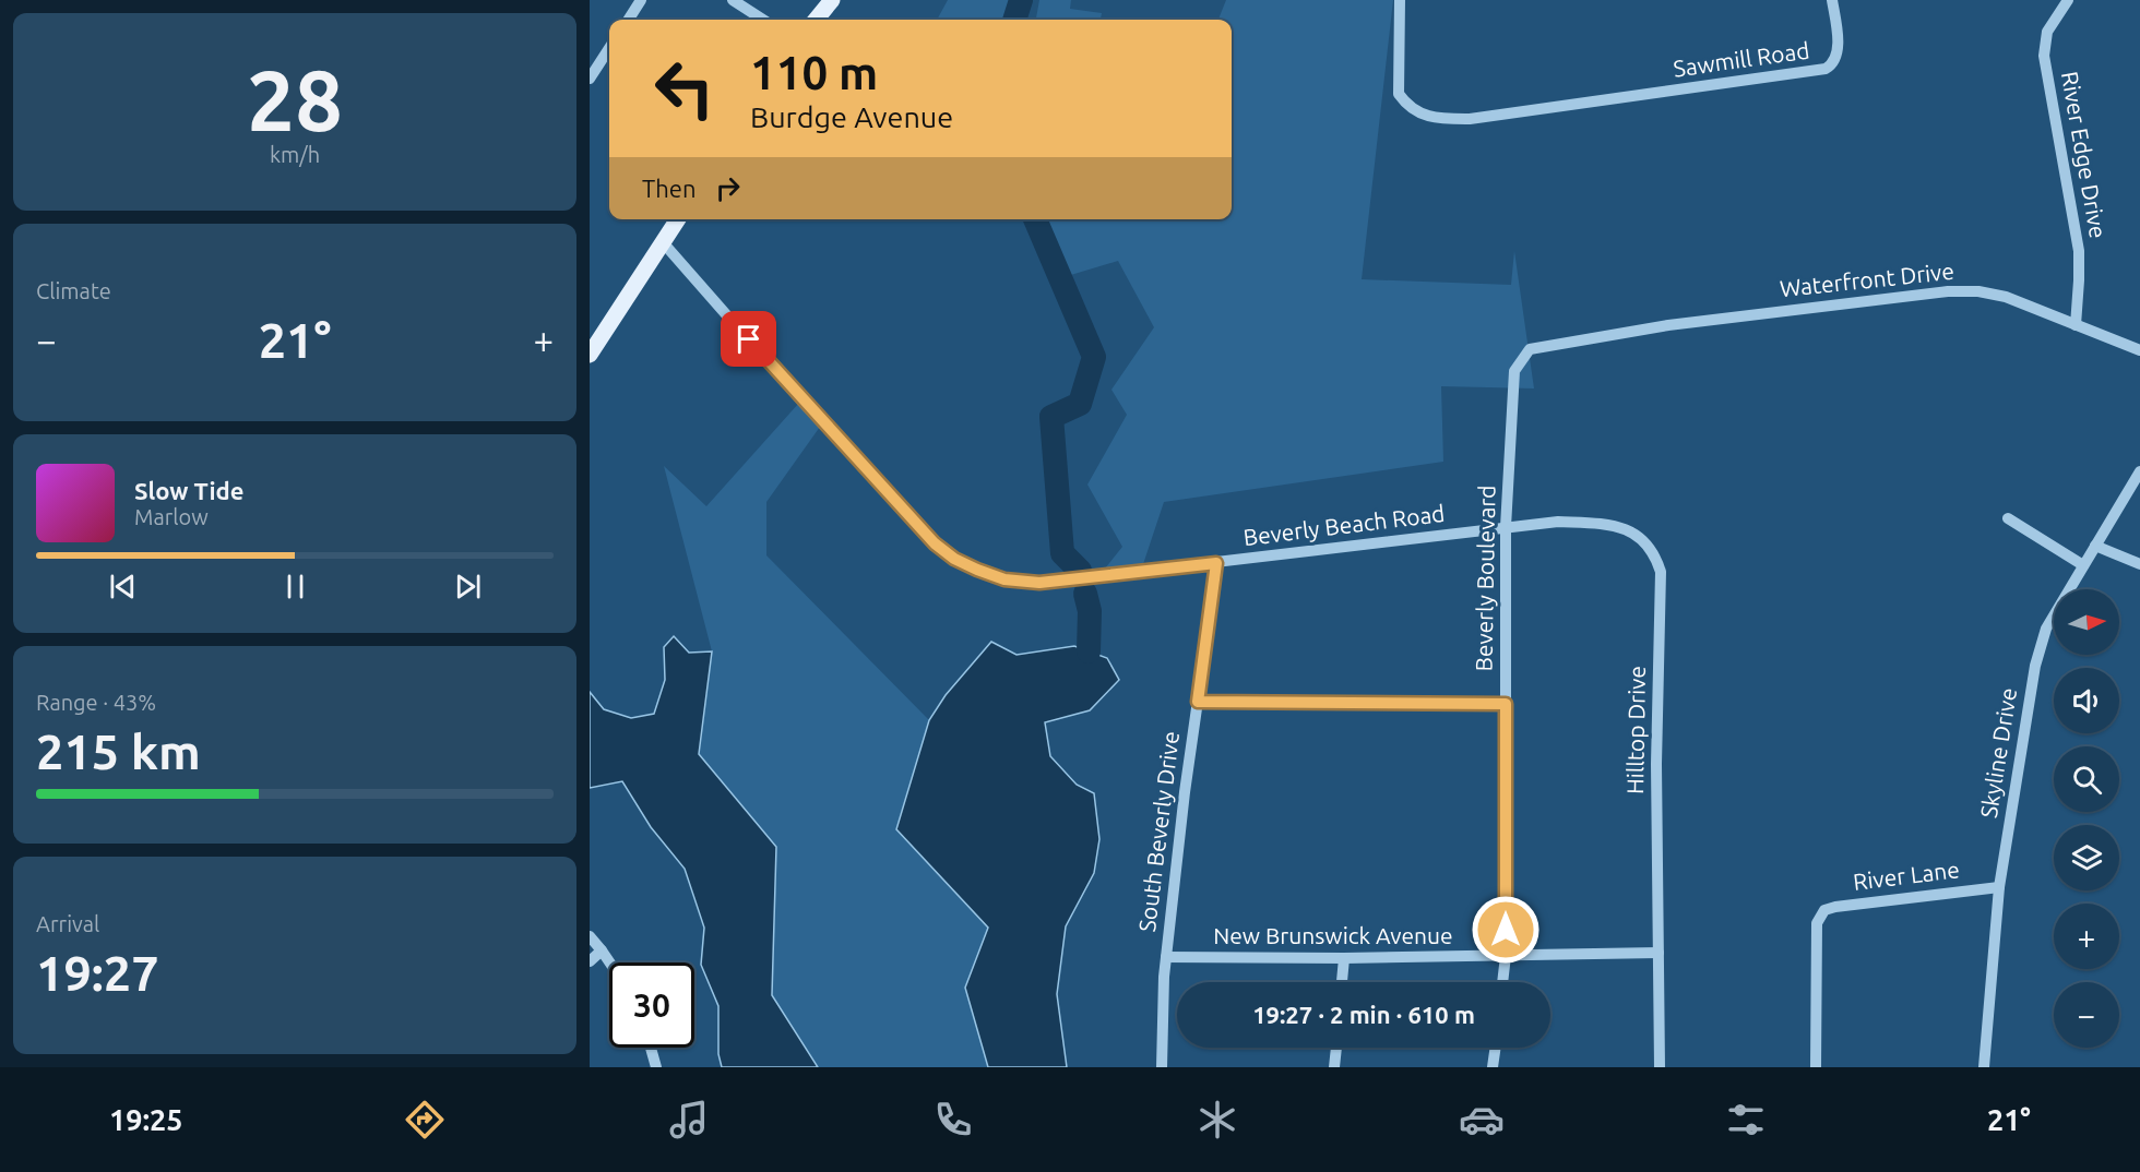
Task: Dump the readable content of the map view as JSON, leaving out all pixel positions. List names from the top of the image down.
{
  "streets": {
    "street": [
      "Sawmill Road",
      "River Edge Drive",
      "Waterfront Drive",
      "Beverly Beach Road",
      "Beverly Boulevard",
      "Hilltop Drive",
      "Skyline Drive",
      "South Beverly Drive",
      "River Lane",
      "New Brunswick Avenue"
    ]
  },
  "crossings": [
    ["River Edge Drive", "Waterfront Drive"],
    ["Waterfront Drive", "Beverly Boulevard"],
    ["Beverly Beach Road", "Beverly Boulevard"],
    ["Beverly Beach Road", "Hilltop Drive"],
    ["Beverly Beach Road", "South Beverly Drive"],
    ["Beverly Boulevard", "Hilltop Drive"],
    ["Beverly Boulevard", "New Brunswick Avenue"],
    ["Hilltop Drive", "New Brunswick Avenue"],
    ["Skyline Drive", "River Lane"],
    ["South Beverly Drive", "New Brunswick Avenue"]
  ],
  "north": "right",
  "page": {
    "tile": [
      ["28", "km/h"],
      "Climate",
      ["Range · 43%", "215 km"],
      ["Arrival", "19:27"]
    ],
    "turn": ["110 m", "Burdge Avenue"],
    "then": "Then",
    "heat": ["−", "21°", "+"],
    "song": ["Slow Tide", "Marlow"],
    "map_buttons": ["+", "−"],
    "limit": "30",
    "trip": "19:27 · 2 min · 610 m",
    "tabs": ["19:25", "21°"]
  }
}
